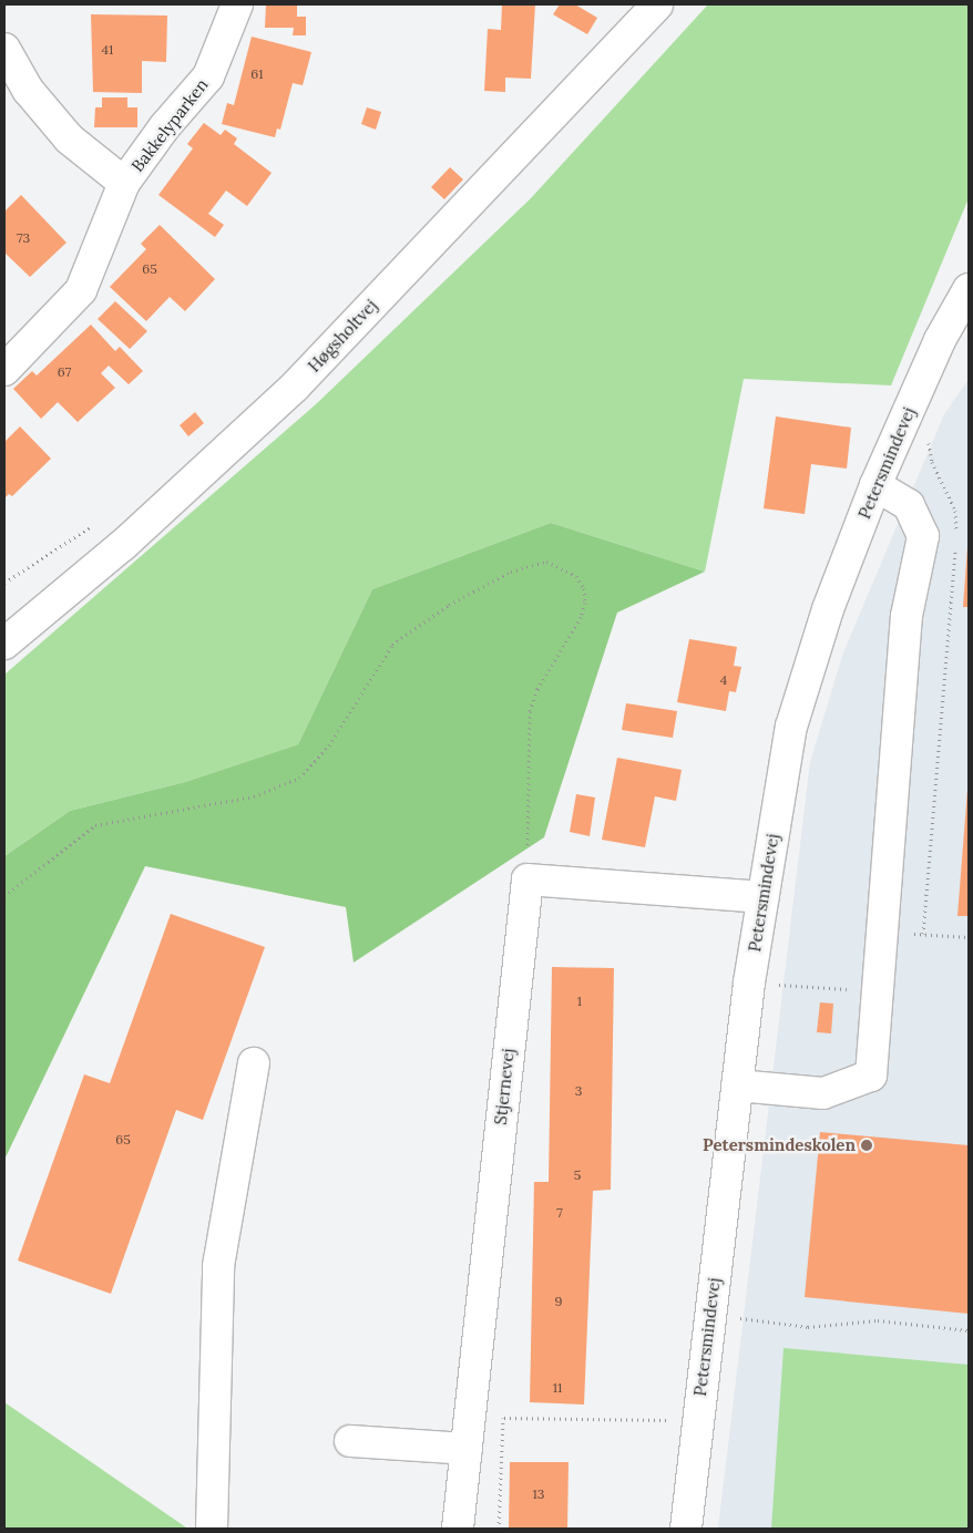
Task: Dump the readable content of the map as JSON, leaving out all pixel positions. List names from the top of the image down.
{
  "streets": {
    "street": [
      "Bakkelyparken",
      "Høgsholtvej",
      "Petersmindevej",
      "Stjernevej"
    ]
  },
  "places": ["Petersmindeskolen"],
  "house_numbers": [
    "41",
    "61",
    "73",
    "65",
    "67",
    "4",
    "1",
    "3",
    "65",
    "5",
    "7",
    "9",
    "11",
    "13"
  ]
}
